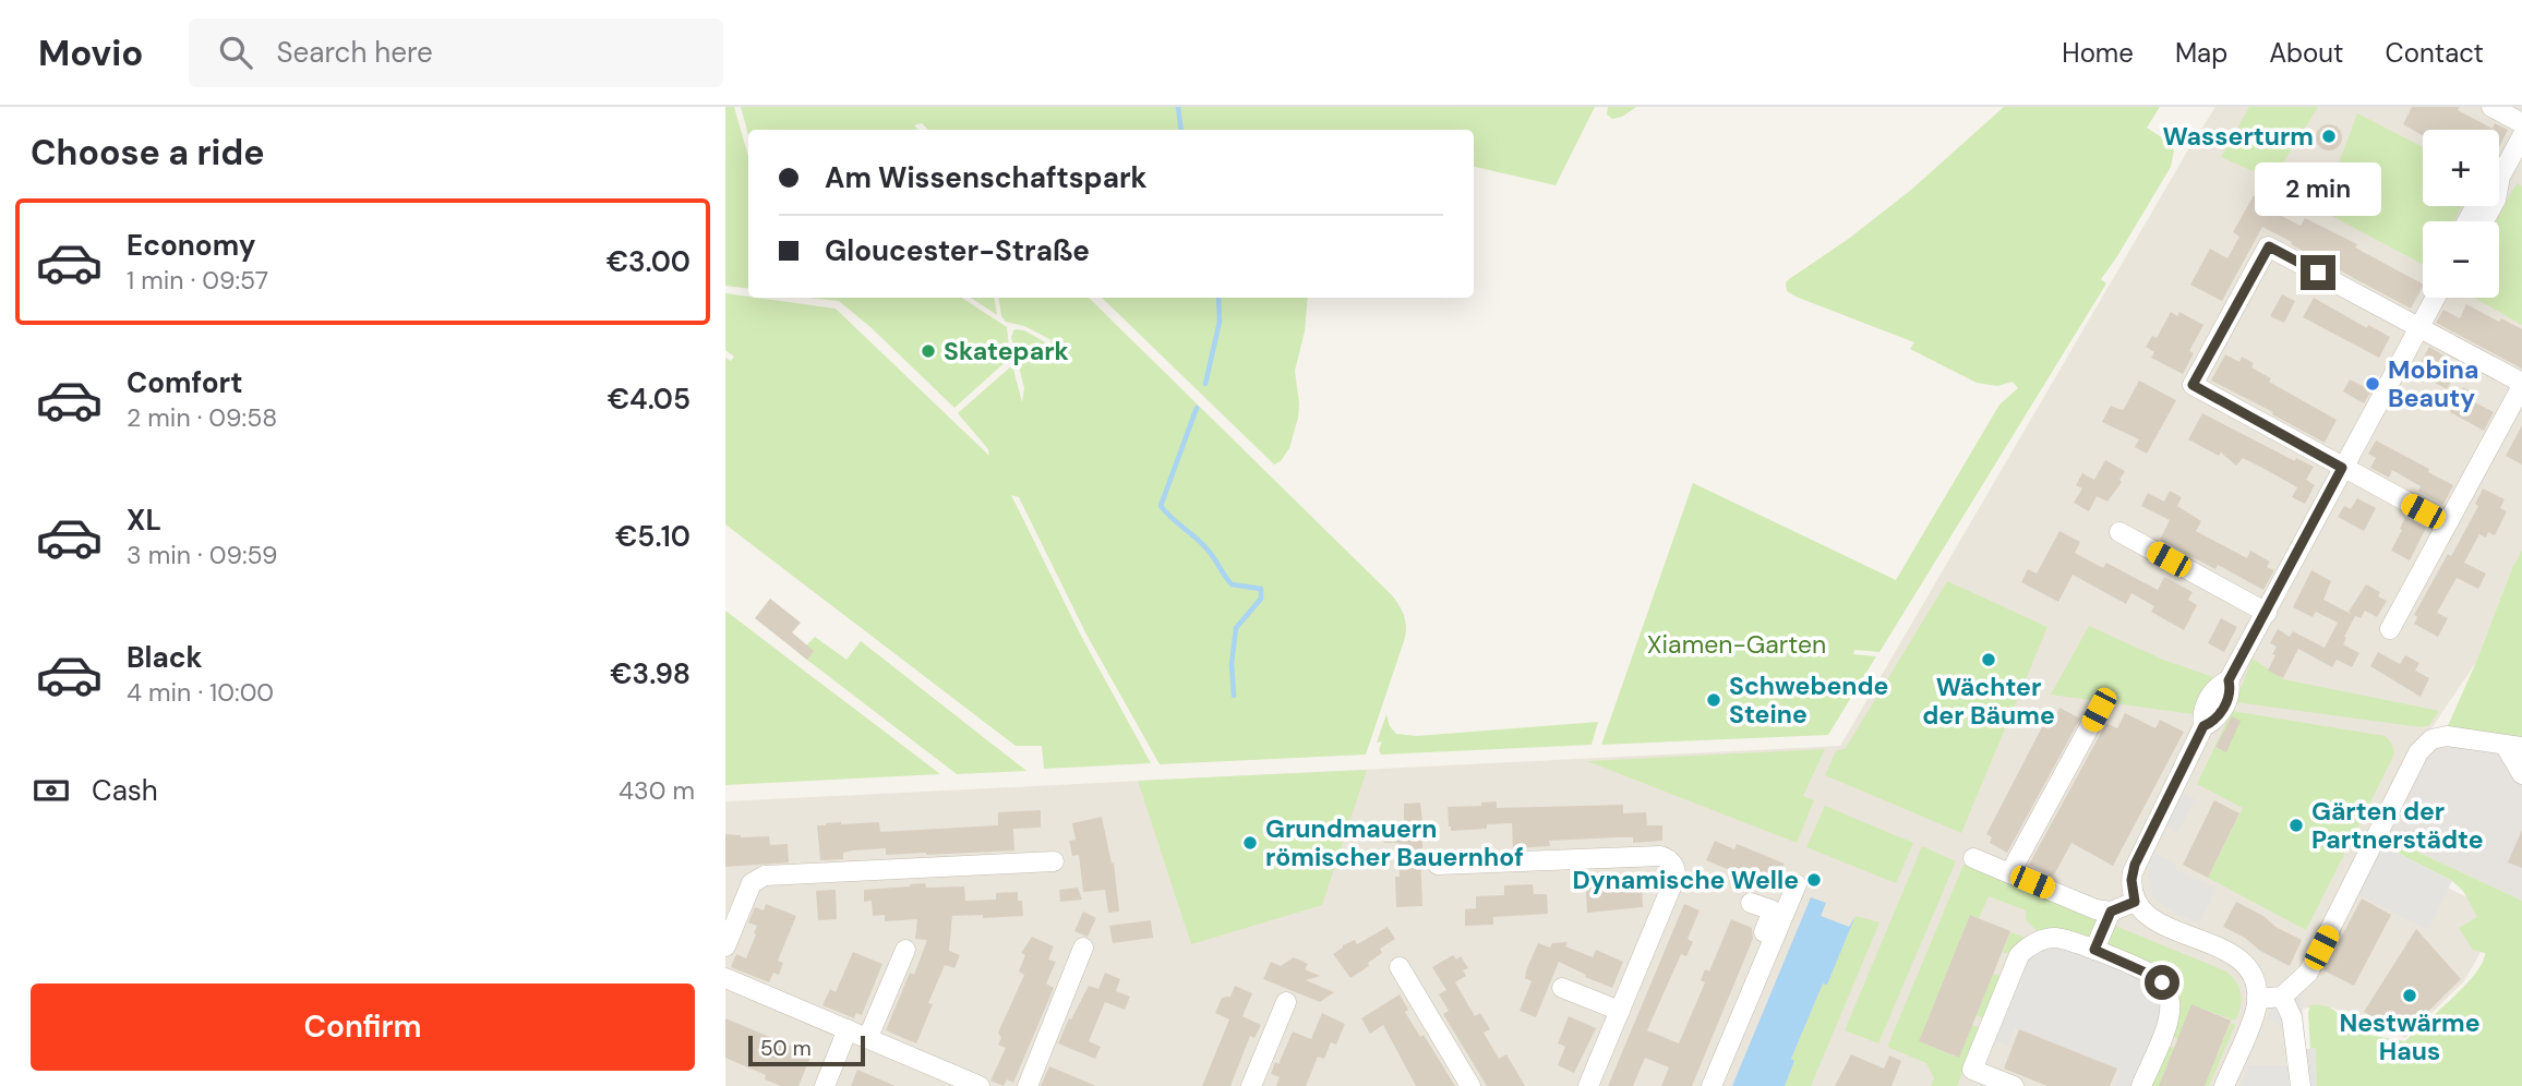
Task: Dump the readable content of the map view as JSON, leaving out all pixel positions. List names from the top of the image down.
{
  "parks": ["Xiamen-Garten"],
  "places": [
    "Wasserturm",
    "Skatepark",
    "Mobina Beauty",
    "Wächter der Bäume",
    "Schwebende Steine",
    "Gärten der Partnerstädte",
    "Grundmauern römischer Bauernhof",
    "Dynamische Welle",
    "Nestwärme Haus"
  ],
  "scale_bar": "50 m",
  "page": {
    "header": "Movio",
    "search": "Search here",
    "nav": [
      "Home",
      "Map",
      "About",
      "Contact"
    ],
    "heading": "Choose a ride",
    "map_buttons": ["+", "−"],
    "banner": ["Am Wissenschaftspark", "Gloucester-Straße"],
    "bubble": "2 min",
    "list": [
      {
        "name": "Economy",
        "note": "1 min · 09:57",
        "value": "€3.00"
      },
      {
        "name": "Comfort",
        "note": "2 min · 09:58",
        "value": "€4.05"
      },
      {
        "name": "XL",
        "note": "3 min · 09:59",
        "value": "€5.10"
      },
      {
        "name": "Black",
        "note": "4 min · 10:00",
        "value": "€3.98"
      }
    ],
    "pay": ["Cash", "430 m"],
    "buttons": "Confirm",
    "scale": "50 m"
  }
}
